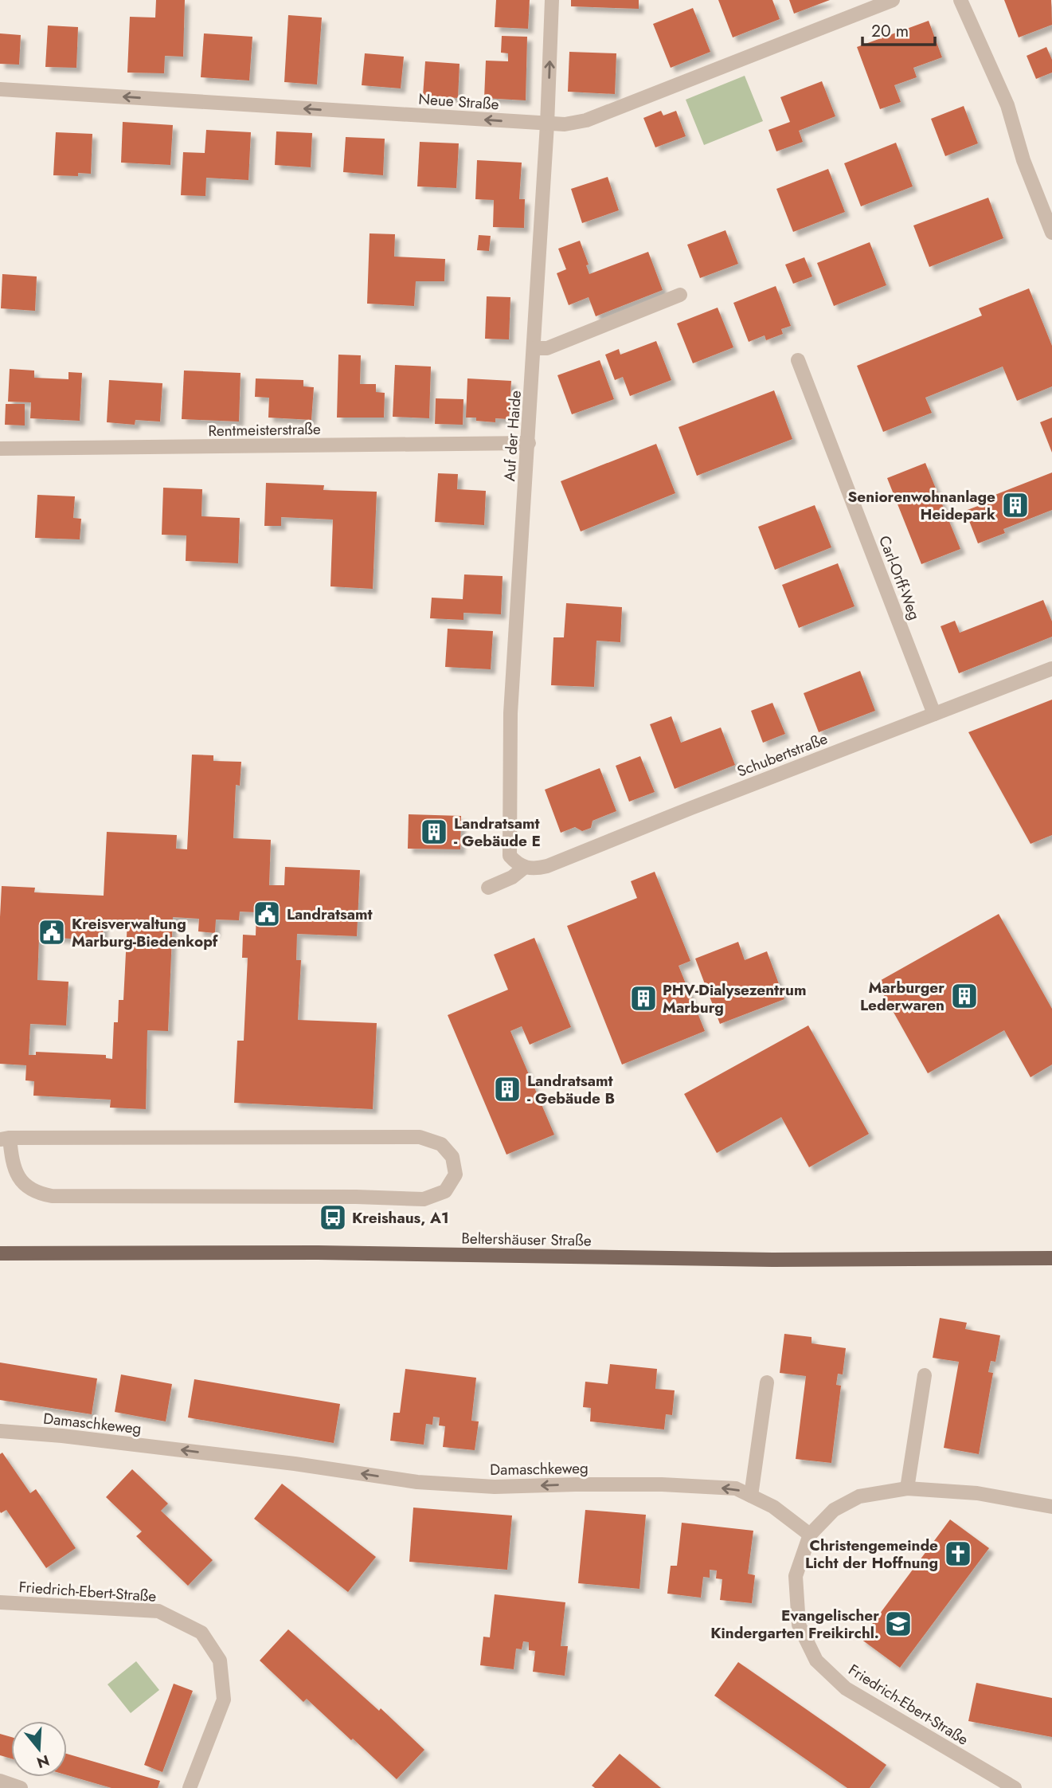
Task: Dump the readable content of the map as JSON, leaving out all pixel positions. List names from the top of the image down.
{
  "streets": {
    "main road": ["Beltershäuser Straße"],
    "street": [
      "Neue Straße",
      "Rentmeisterstraße",
      "Auf der Haide",
      "Carl-Orff-Weg",
      "Schubertstraße",
      "Damaschkeweg",
      "Friedrich-Ebert-Straße"
    ]
  },
  "crossings": [
    ["Neue Straße", "Auf der Haide"],
    ["Rentmeisterstraße", "Auf der Haide"],
    ["Auf der Haide", "Schubertstraße"],
    ["Carl-Orff-Weg", "Schubertstraße"],
    ["Damaschkeweg", "Friedrich-Ebert-Straße"]
  ],
  "one_way": ["Neue Straße", "Damaschkeweg"],
  "places": {
    "building": [
      "Seniorenwohnanlage Heidepark",
      "Landratsamt - Gebäude E",
      "Marburger Lederwaren",
      "PHV-Dialysezentrum Marburg",
      "Landratsamt - Gebäude B"
    ],
    "public building": ["Landratsamt", "Kreisverwaltung Marburg-Biedenkopf"],
    "bus stop": ["Kreishaus, A1"],
    "church": ["Christengemeinde Licht der Hoffnung"],
    "school or university": ["Evangelischer Kindergarten Freikirchl."]
  },
  "scale_bar": "20 m",
  "north": "bottom"
}
